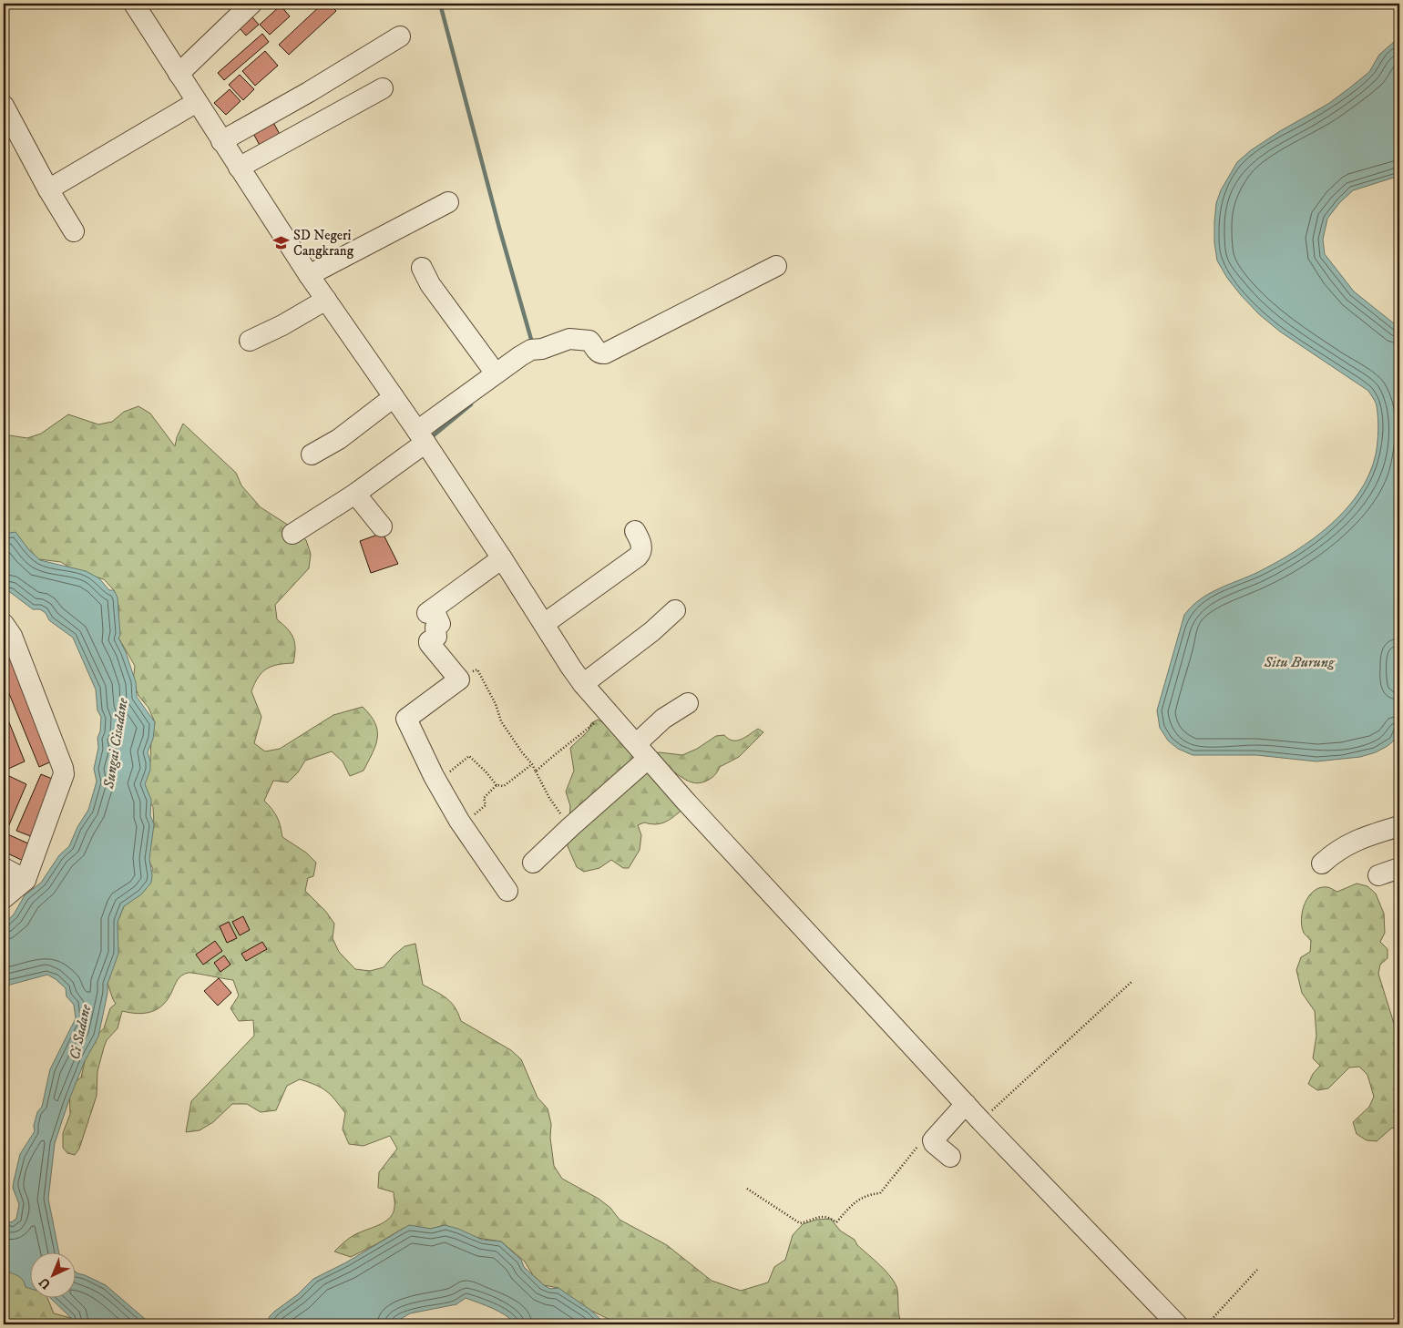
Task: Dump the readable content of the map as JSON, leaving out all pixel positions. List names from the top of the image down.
{
  "water": ["Situ Burung", "Sungai Cisadane", "Ci Sadane"],
  "places": {
    "school or university": ["SD Negeri Cangkrang"]
  },
  "north": "bottom left"
}
